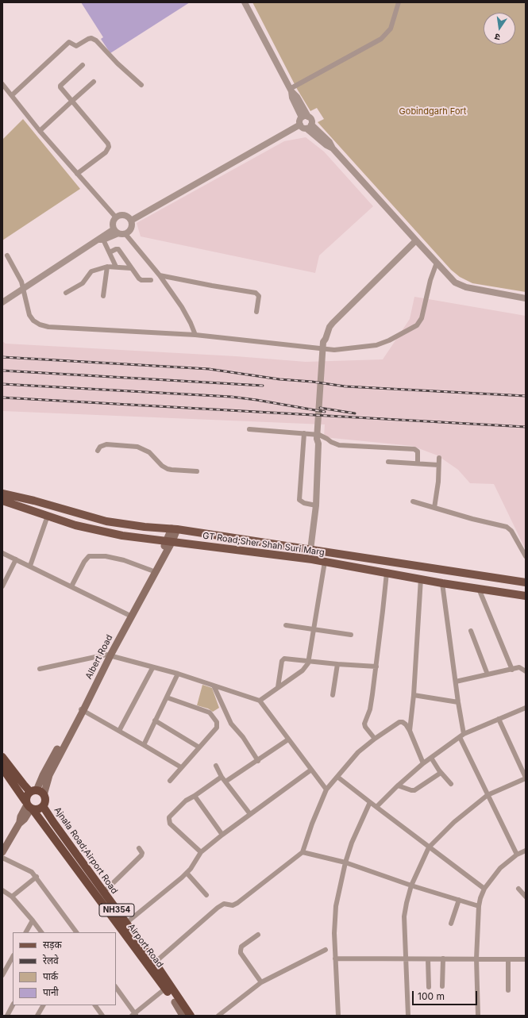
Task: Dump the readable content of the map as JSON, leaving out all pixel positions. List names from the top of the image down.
{
  "streets": {
    "highway": ["Ajnala Road;Airport Road", "NH354", "Airport Road"],
    "main road": ["GT Road;Sher Shah Suri Marg", "Albert Road"]
  },
  "crossings": [
    ["GT Road;Sher Shah Suri Marg", "Albert Road"],
    ["Albert Road", "Ajnala Road;Airport Road"],
    ["Albert Road", "NH354"],
    ["Albert Road", "Airport Road"],
    ["Ajnala Road;Airport Road", "NH354"],
    ["Ajnala Road;Airport Road", "Airport Road"],
    ["NH354", "Airport Road"]
  ],
  "parks": ["Gobindgarh Fort"],
  "legend": [
    "सड़क",
    "रेलवे",
    "पार्क",
    "पानी"
  ],
  "scale_bar": "100 m",
  "north": "bottom"
}
